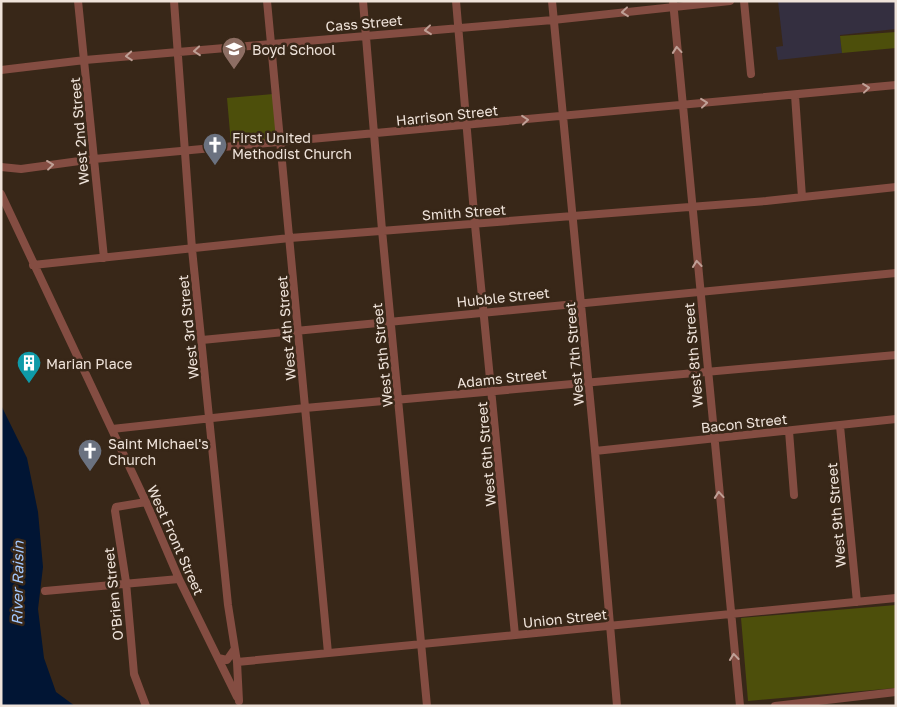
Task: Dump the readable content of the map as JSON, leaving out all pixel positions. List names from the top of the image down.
{
  "streets": {
    "street": [
      "Cass Street",
      "Harrison Street",
      "West 2nd Street",
      "Smith Street",
      "Hubble Street",
      "West 3rd Street",
      "West 4th Street",
      "West 7th Street",
      "West 5th Street",
      "West 8th Street",
      "Adams Street",
      "Bacon Street",
      "West 6th Street",
      "West 9th Street",
      "West Front Street",
      "O'Brien Street",
      "Union Street"
    ]
  },
  "crossings": [
    ["Cass Street", "West 2nd Street"],
    ["Cass Street", "West 3rd Street"],
    ["Cass Street", "West 4th Street"],
    ["Cass Street", "West 7th Street"],
    ["Cass Street", "West 5th Street"],
    ["Cass Street", "West 8th Street"],
    ["Cass Street", "West 6th Street"],
    ["Harrison Street", "West 2nd Street"],
    ["Harrison Street", "West 3rd Street"],
    ["Harrison Street", "West 4th Street"],
    ["Harrison Street", "West 7th Street"],
    ["Harrison Street", "West 5th Street"],
    ["Harrison Street", "West 8th Street"],
    ["Harrison Street", "West 6th Street"],
    ["West 2nd Street", "Smith Street"],
    ["Smith Street", "West 3rd Street"],
    ["Smith Street", "West 4th Street"],
    ["Smith Street", "West 7th Street"],
    ["Smith Street", "West 5th Street"],
    ["Smith Street", "West 8th Street"],
    ["Smith Street", "West 6th Street"],
    ["Smith Street", "West Front Street"],
    ["Hubble Street", "West 3rd Street"],
    ["Hubble Street", "West 4th Street"],
    ["Hubble Street", "West 7th Street"],
    ["Hubble Street", "West 5th Street"],
    ["Hubble Street", "West 8th Street"],
    ["Hubble Street", "West 6th Street"],
    ["West 3rd Street", "Adams Street"],
    ["West 3rd Street", "West Front Street"],
    ["West 3rd Street", "Union Street"],
    ["West 4th Street", "Adams Street"],
    ["West 4th Street", "Union Street"],
    ["West 7th Street", "Adams Street"],
    ["West 7th Street", "Bacon Street"],
    ["West 7th Street", "Union Street"],
    ["West 5th Street", "Adams Street"],
    ["West 5th Street", "Union Street"],
    ["West 8th Street", "Adams Street"],
    ["West 8th Street", "Bacon Street"],
    ["West 8th Street", "Union Street"],
    ["Adams Street", "West 6th Street"],
    ["Adams Street", "West Front Street"],
    ["Bacon Street", "West 9th Street"],
    ["West 6th Street", "Union Street"],
    ["West 9th Street", "Union Street"],
    ["West Front Street", "O'Brien Street"]
  ],
  "one_way": ["Cass Street", "Harrison Street", "West 8th Street"],
  "water": ["River Raisin"],
  "places": {
    "school or university": ["Boyd School"],
    "church": ["First United Methodist Church", "Saint Michael's Church"],
    "building": ["Marian Place"]
  }
}
